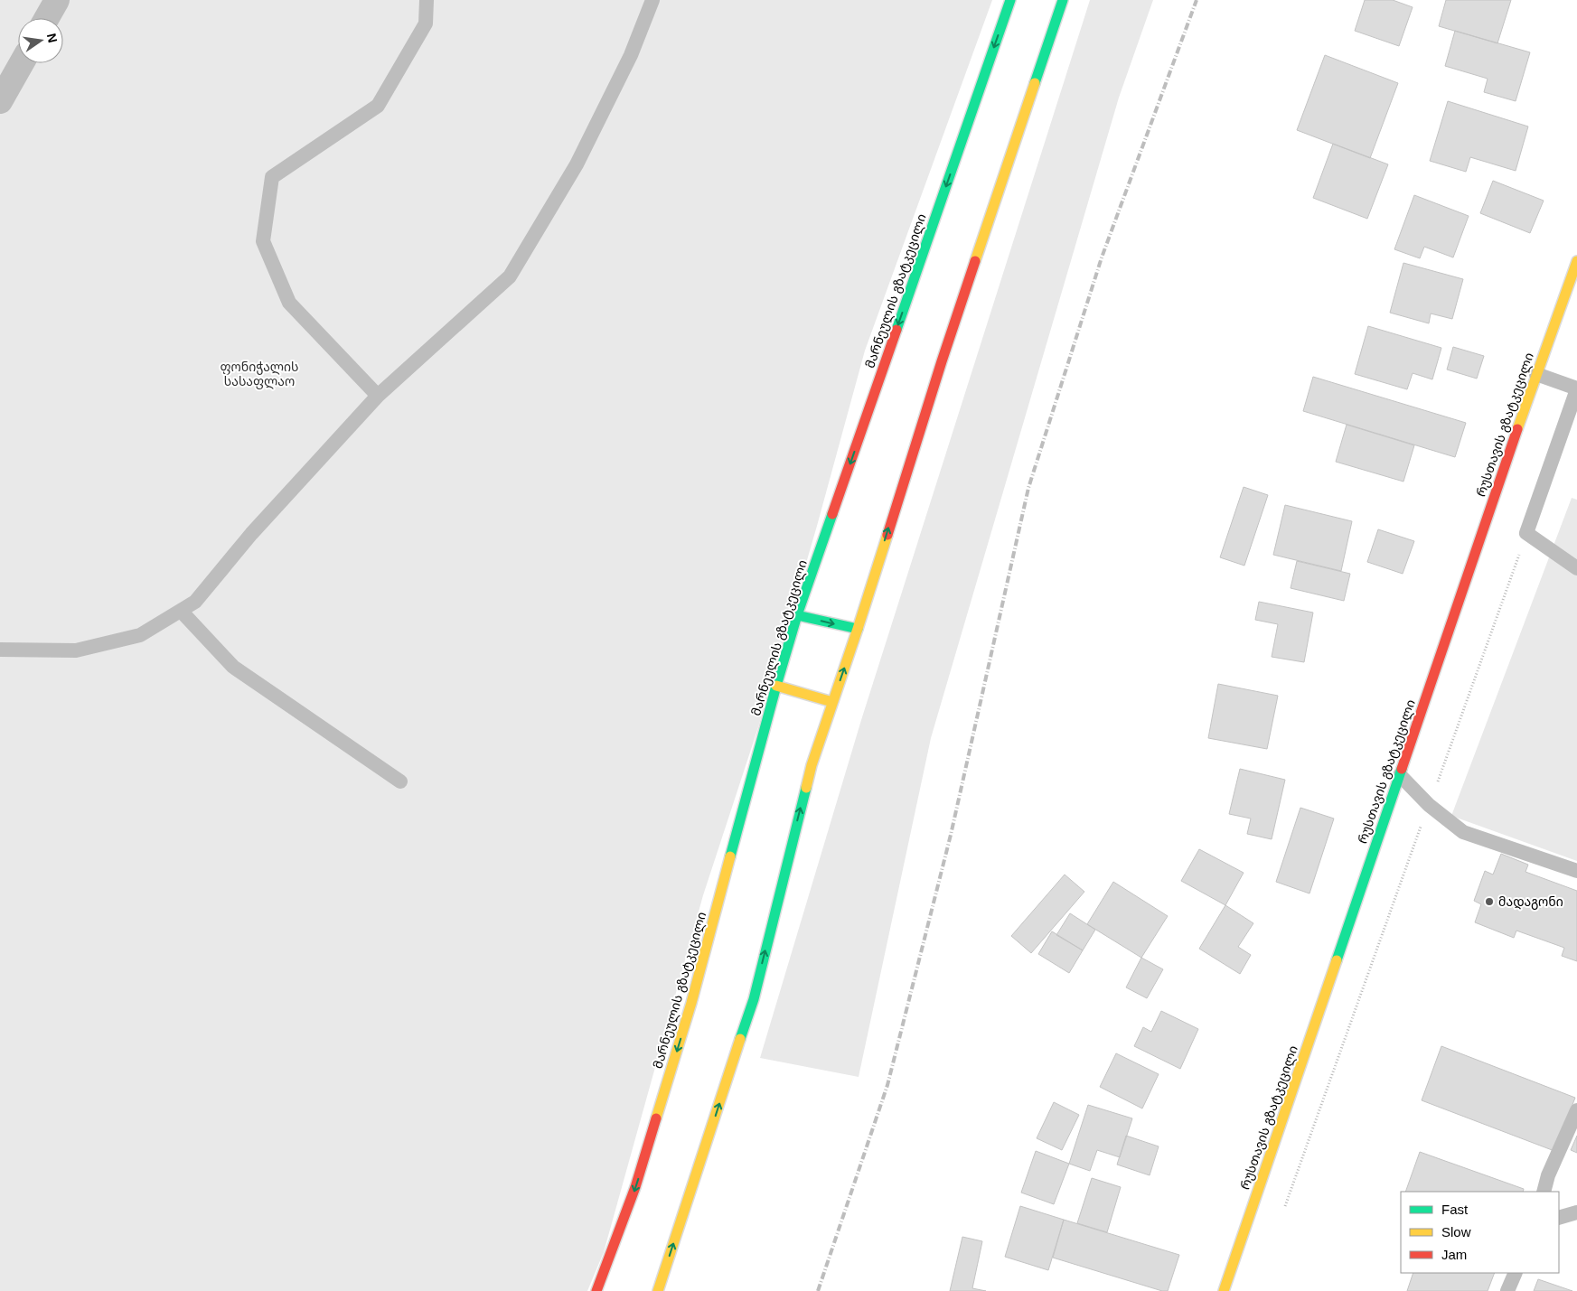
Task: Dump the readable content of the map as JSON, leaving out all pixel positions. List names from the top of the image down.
{
  "streets": {
    "highway": ["მარნეულის გზატკეცილი", "რუსთავის გზატკეცილი"]
  },
  "parks": ["ფონიჭალის სასაფლაო"],
  "places": ["მადაგონი"],
  "legend": ["Fast", "Slow", "Jam"],
  "north": "right"
}
